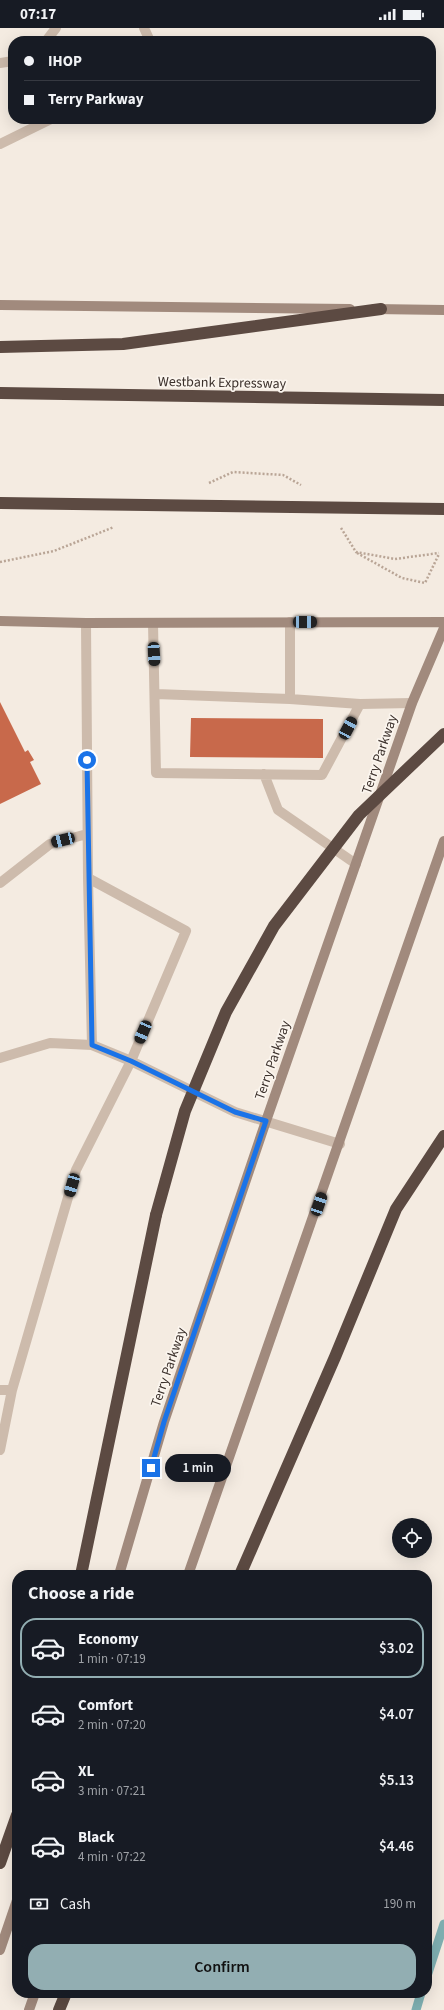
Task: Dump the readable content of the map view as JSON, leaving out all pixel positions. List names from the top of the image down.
{
  "streets": {
    "highway": ["Westbank Expressway"],
    "street": ["Terry Parkway"]
  },
  "page": {
    "status": "07:17",
    "banner": ["IHOP", "Terry Parkway"],
    "bubble": "1 min",
    "heading": "Choose a ride",
    "list": [
      {
        "name": "Economy",
        "note": "1 min · 07:19",
        "value": "$3.02"
      },
      {
        "name": "Comfort",
        "note": "2 min · 07:20",
        "value": "$4.07"
      },
      {
        "name": "XL",
        "note": "3 min · 07:21",
        "value": "$5.13"
      },
      {
        "name": "Black",
        "note": "4 min · 07:22",
        "value": "$4.46"
      }
    ],
    "pay": ["Cash", "190 m"],
    "buttons": "Confirm"
  }
}
